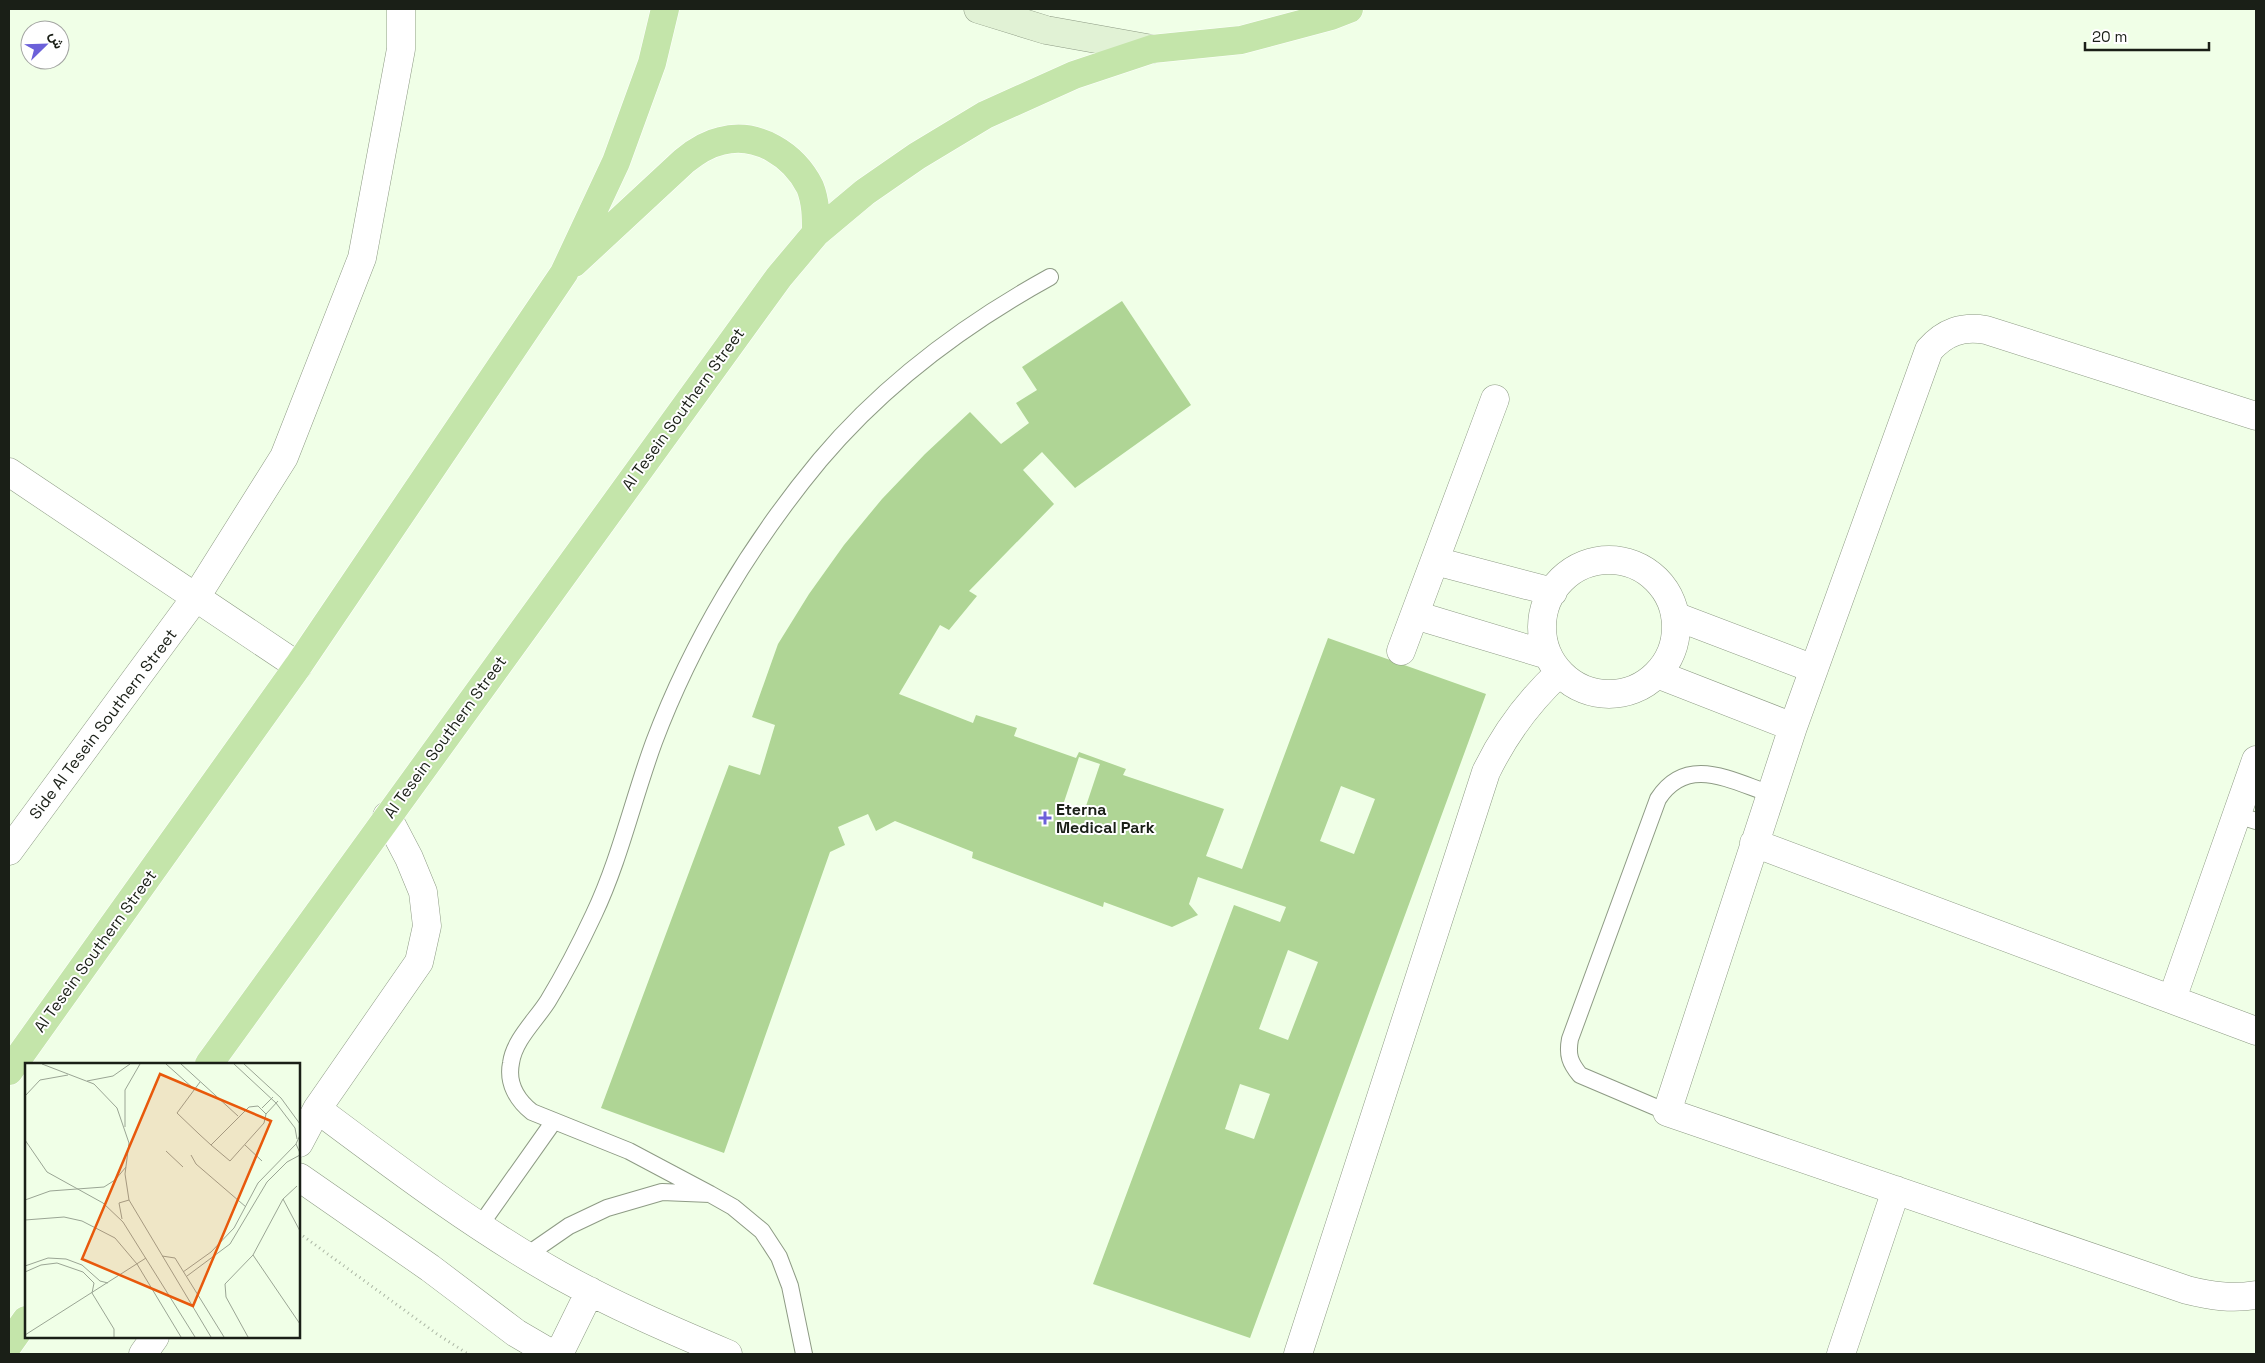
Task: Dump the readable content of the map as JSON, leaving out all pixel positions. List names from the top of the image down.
{
  "streets": {
    "main road": ["Al Tesein Southern Street"],
    "street": ["Side Al Tesein Southern Street"]
  },
  "places": {
    "health": ["Eterna Medical Park"]
  },
  "scale_bar": "20 m",
  "north": "top right"
}
